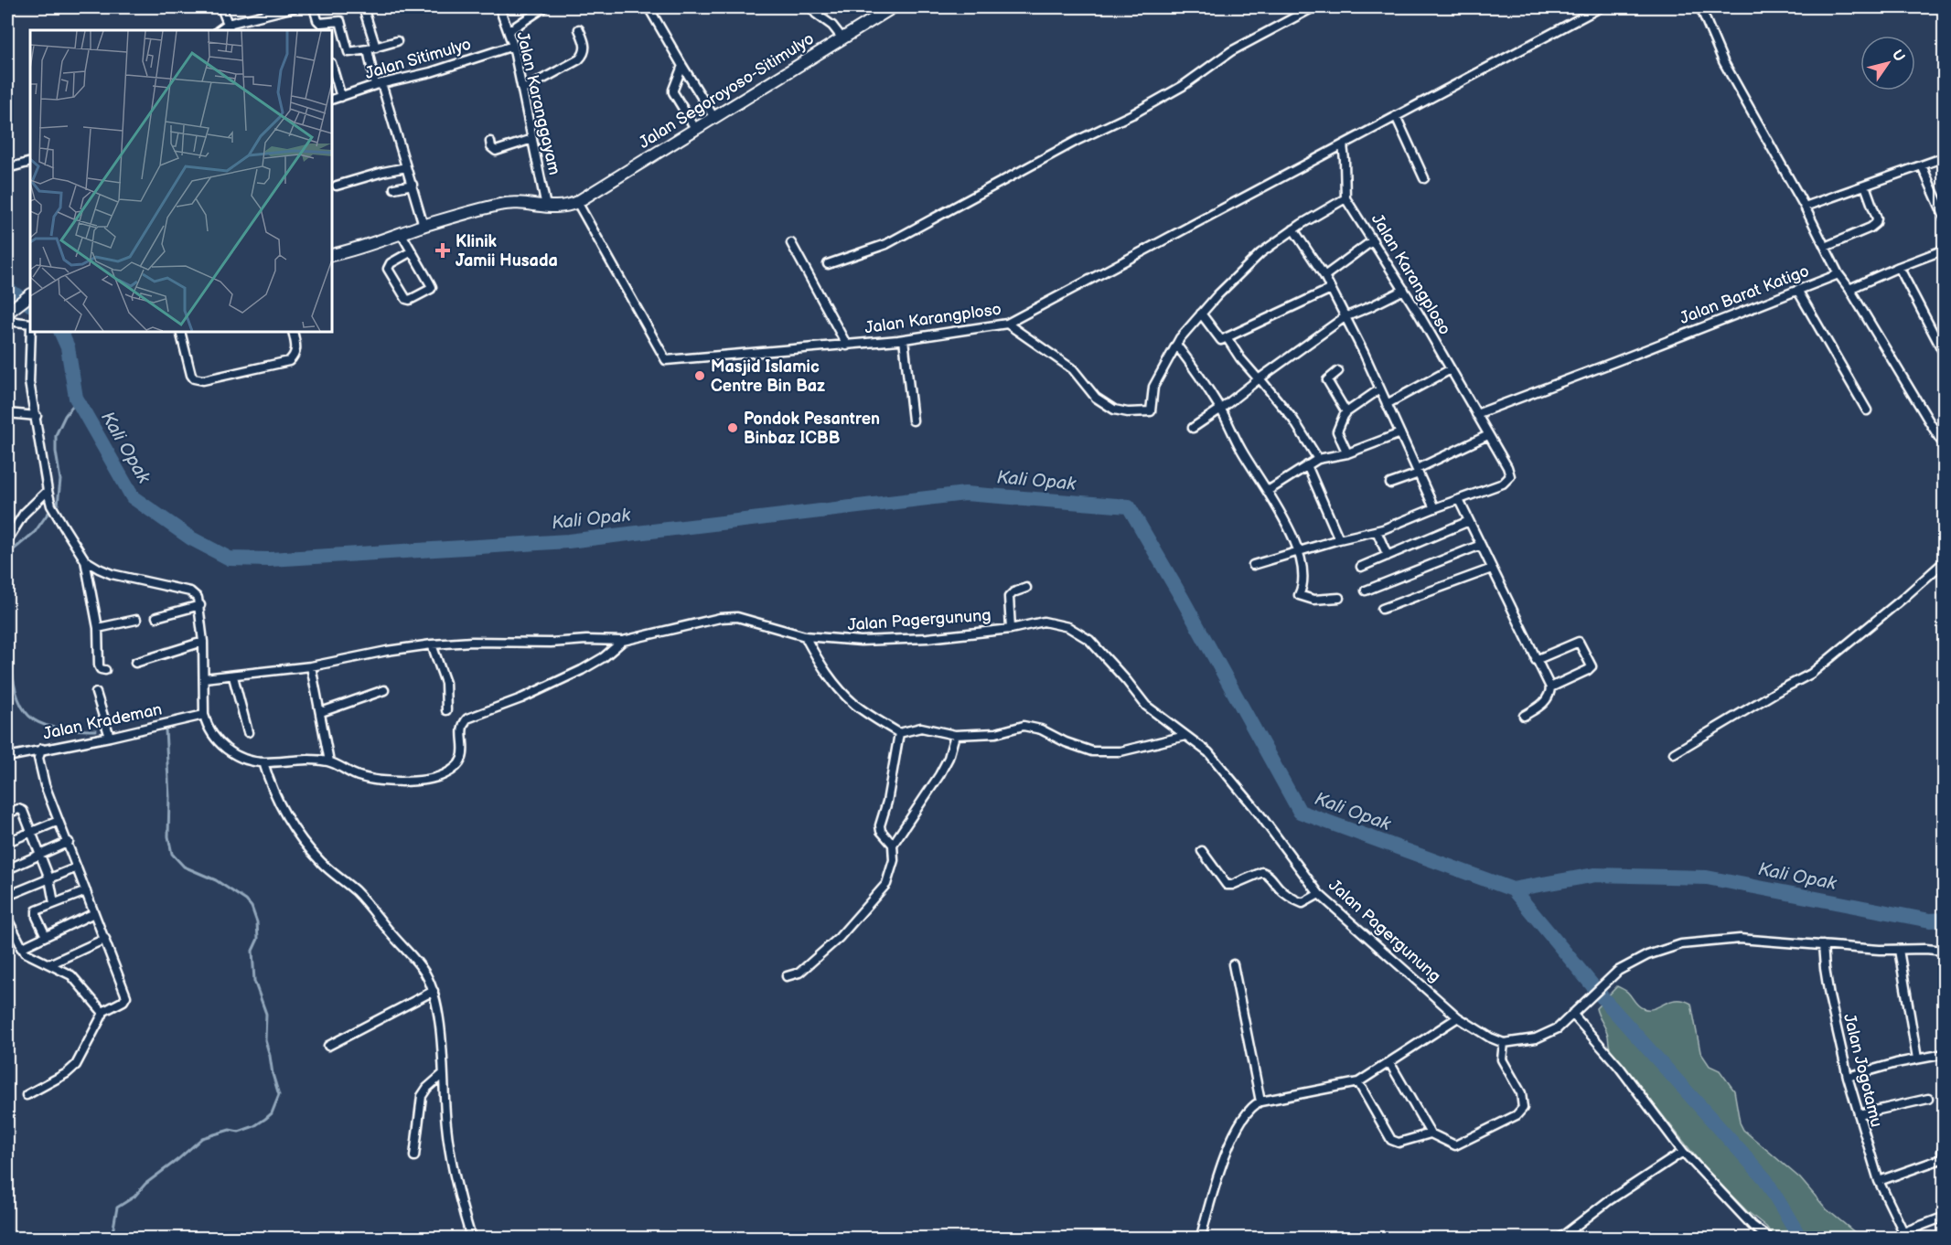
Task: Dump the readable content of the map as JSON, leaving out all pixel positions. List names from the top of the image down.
{
  "streets": {
    "main road": ["Jalan Segoroyoso-Sitimulyo"],
    "street": [
      "Jalan Sitimulyo",
      "Jalan Karanggayam",
      "Jalan Karangploso",
      "Jalan Barat Katigo",
      "Jalan Pagergunung",
      "Jalan Krademan",
      "Jalan Jogotamu"
    ]
  },
  "crossings": [
    ["Jalan Sitimulyo", "Jalan Karanggayam"],
    ["Jalan Segoroyoso-Sitimulyo", "Jalan Karangploso"],
    ["Jalan Karangploso", "Jalan Barat Katigo"],
    ["Jalan Pagergunung", "Jalan Krademan"]
  ],
  "water": ["Kali Opak"],
  "places": {
    "health": ["Klinik Jamii Husada"],
    "other": ["Masjid Islamic Centre Bin Baz", "Pondok Pesantren Binbaz ICBB"]
  },
  "north": "top right"
}
